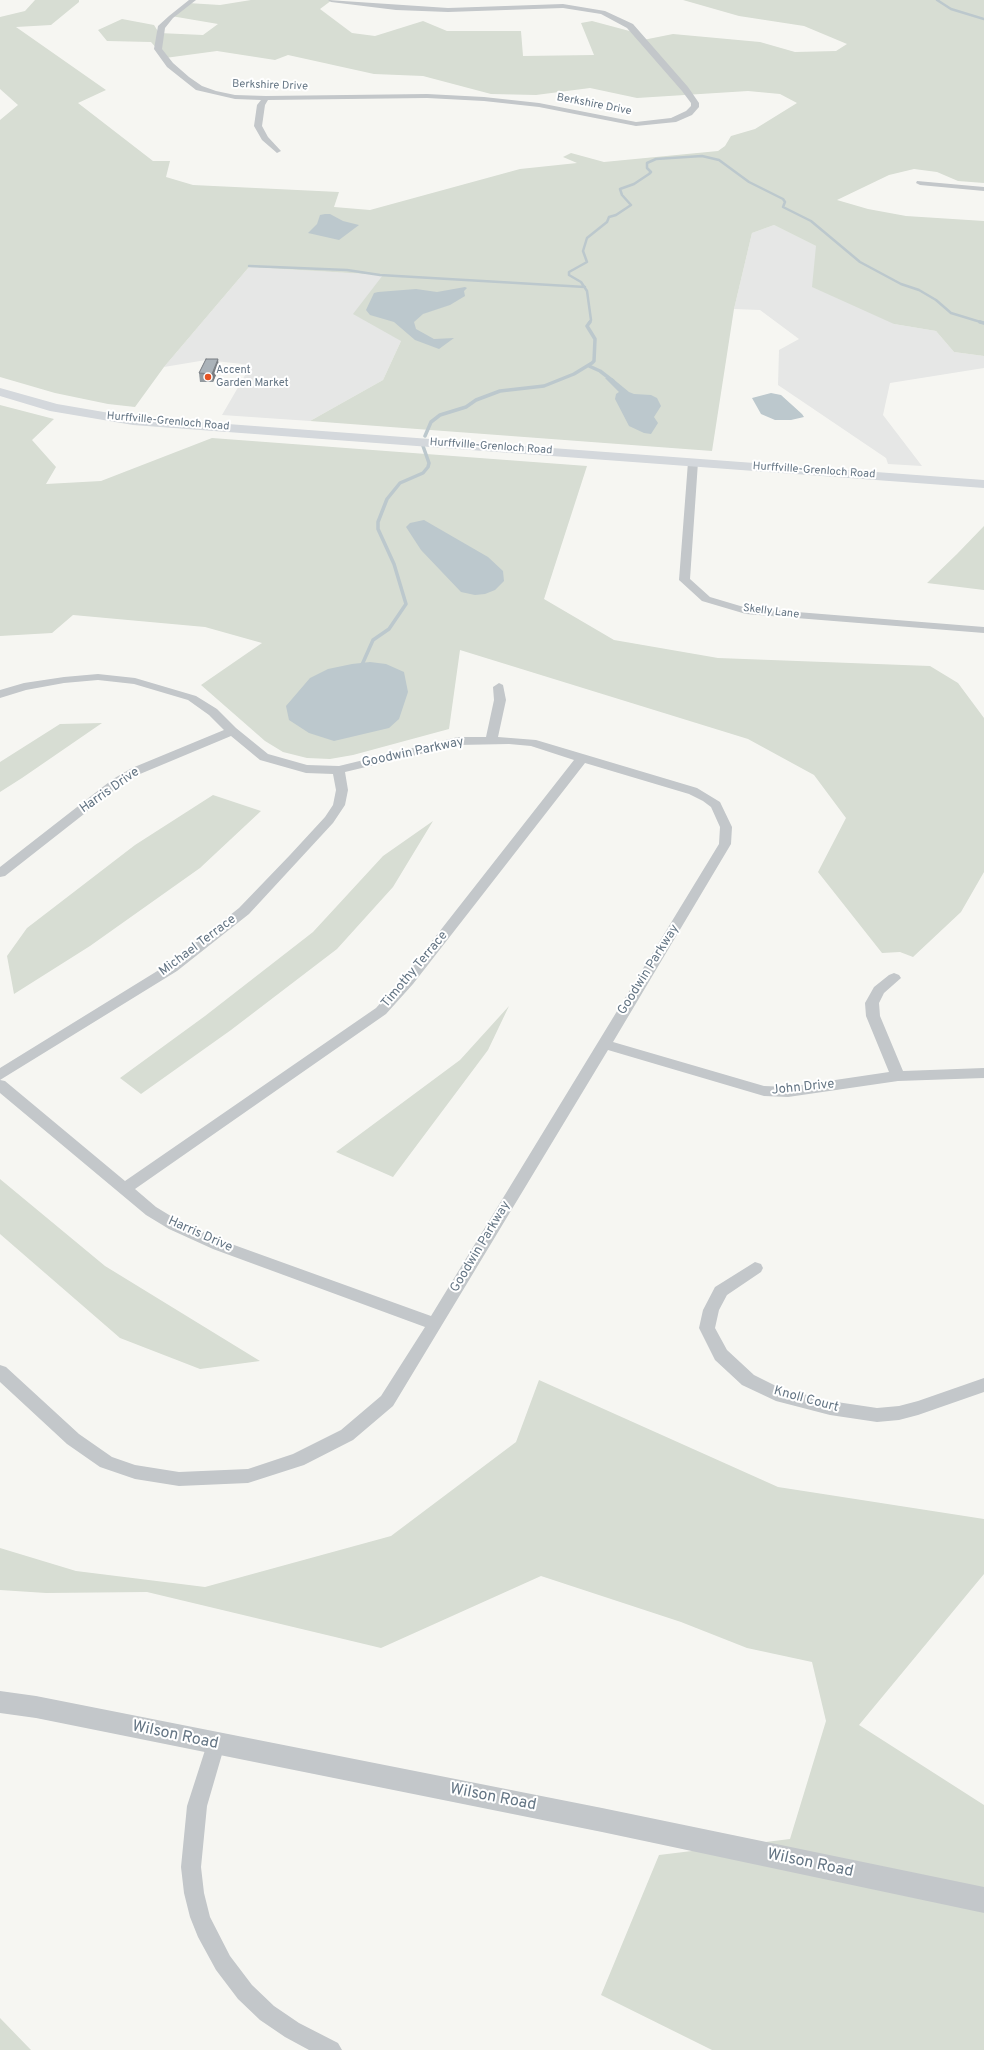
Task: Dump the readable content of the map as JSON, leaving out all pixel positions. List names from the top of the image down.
{
  "streets": {
    "main road": ["Hurffville-Grenloch Road"],
    "street": [
      "Berkshire Drive",
      "Skelly Lane",
      "Goodwin Parkway",
      "Harris Drive",
      "Michael Terrace",
      "Timothy Terrace",
      "John Drive",
      "Knoll Court",
      "Wilson Road"
    ]
  },
  "crossings": [
    ["Hurffville-Grenloch Road", "Skelly Lane"],
    ["Goodwin Parkway", "Harris Drive"],
    ["Goodwin Parkway", "Michael Terrace"],
    ["Goodwin Parkway", "Timothy Terrace"],
    ["Goodwin Parkway", "John Drive"],
    ["Harris Drive", "Timothy Terrace"]
  ],
  "places": ["Accent Garden Market"]
}
